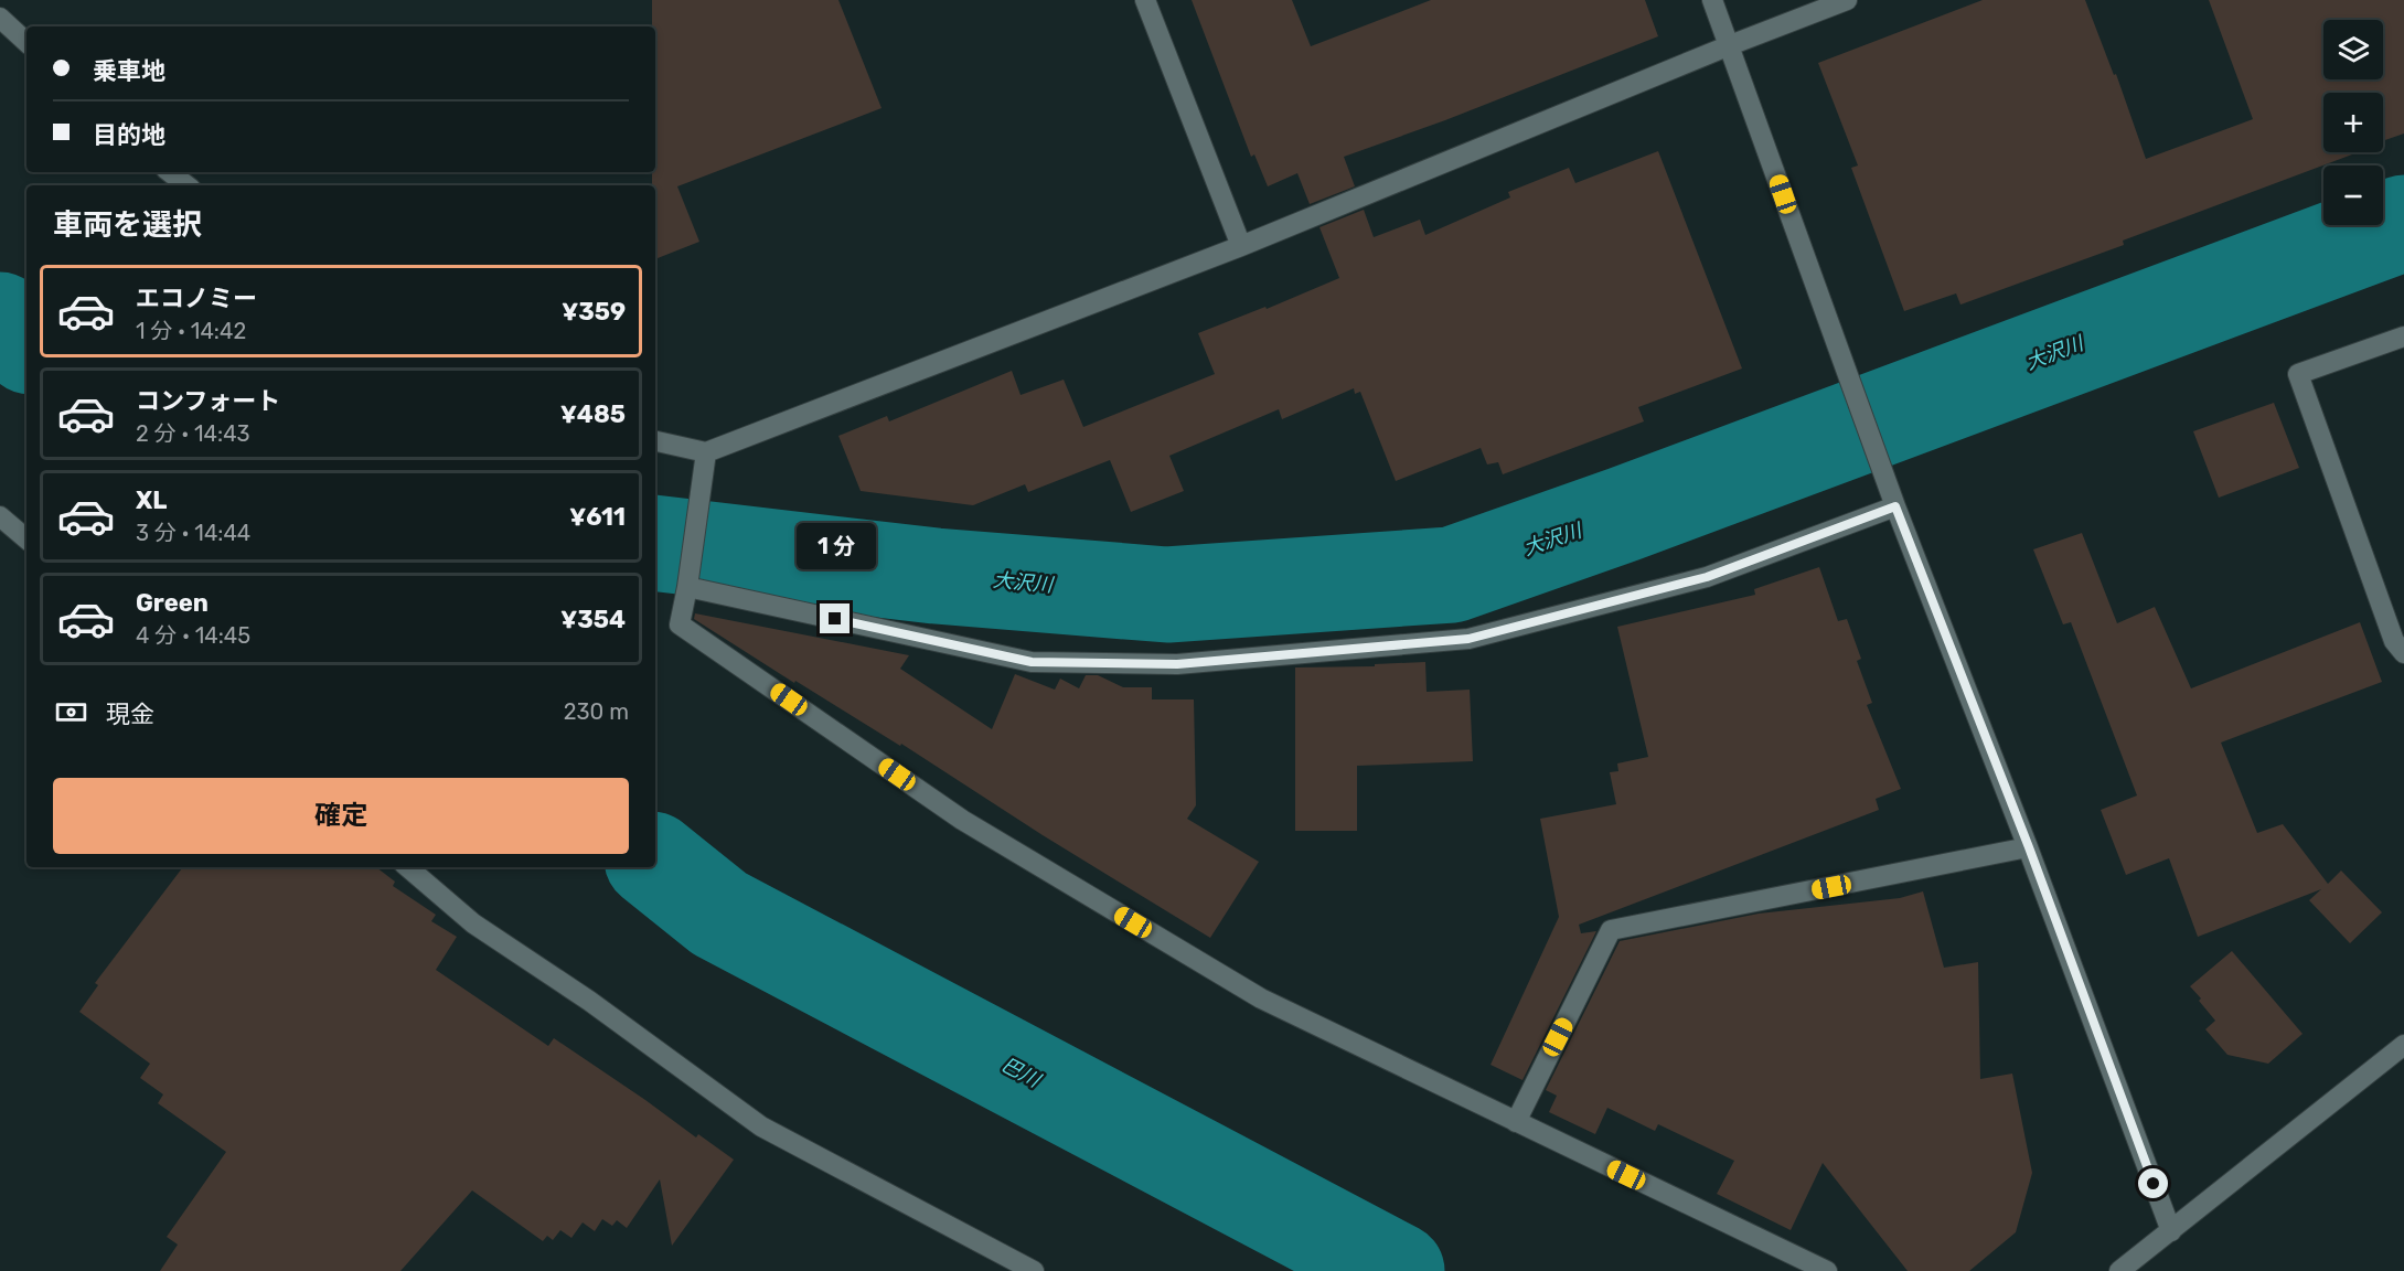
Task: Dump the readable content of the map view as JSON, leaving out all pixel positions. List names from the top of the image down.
{
  "water": ["大沢川", "巴川"],
  "page": {
    "map_buttons": ["+", "−"],
    "banner": ["乗車地", "目的地"],
    "heading": "車両を選択",
    "list": [
      {
        "name": "エコノミー",
        "note": "1 分 · 14:42",
        "value": "¥359"
      },
      {
        "name": "コンフォート",
        "note": "2 分 · 14:43",
        "value": "¥485"
      },
      {
        "name": "XL",
        "note": "3 分 · 14:44",
        "value": "¥611"
      },
      {
        "name": "Green",
        "note": "4 分 · 14:45",
        "value": "¥354"
      }
    ],
    "bubble": "1 分",
    "pay": ["現金", "230 m"],
    "buttons": "確定"
  }
}
